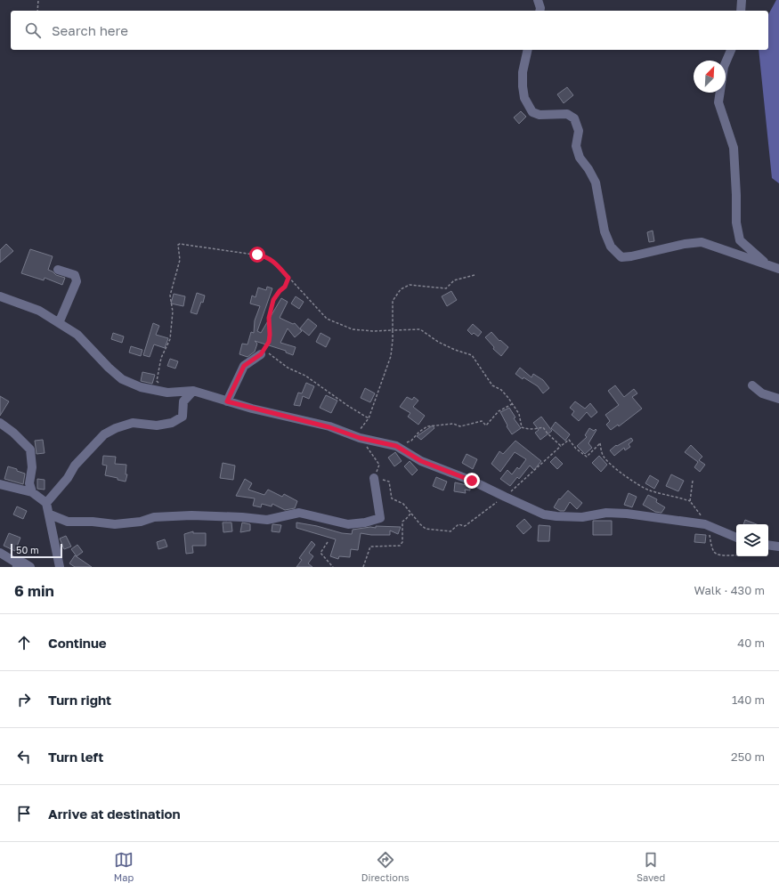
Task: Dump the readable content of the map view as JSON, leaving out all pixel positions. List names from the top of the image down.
{
  "scale_bar": "50 m",
  "north": "top right",
  "page": {
    "search": "Search here",
    "scale": "50 m",
    "heading": ["6 min", "Walk · 430 m"],
    "list": [
      ["Continue", "40 m"],
      ["Turn right", "140 m"],
      ["Turn left", "250 m"],
      "Arrive at destination"
    ],
    "nav": ["Map", "Directions", "Saved"]
  }
}
